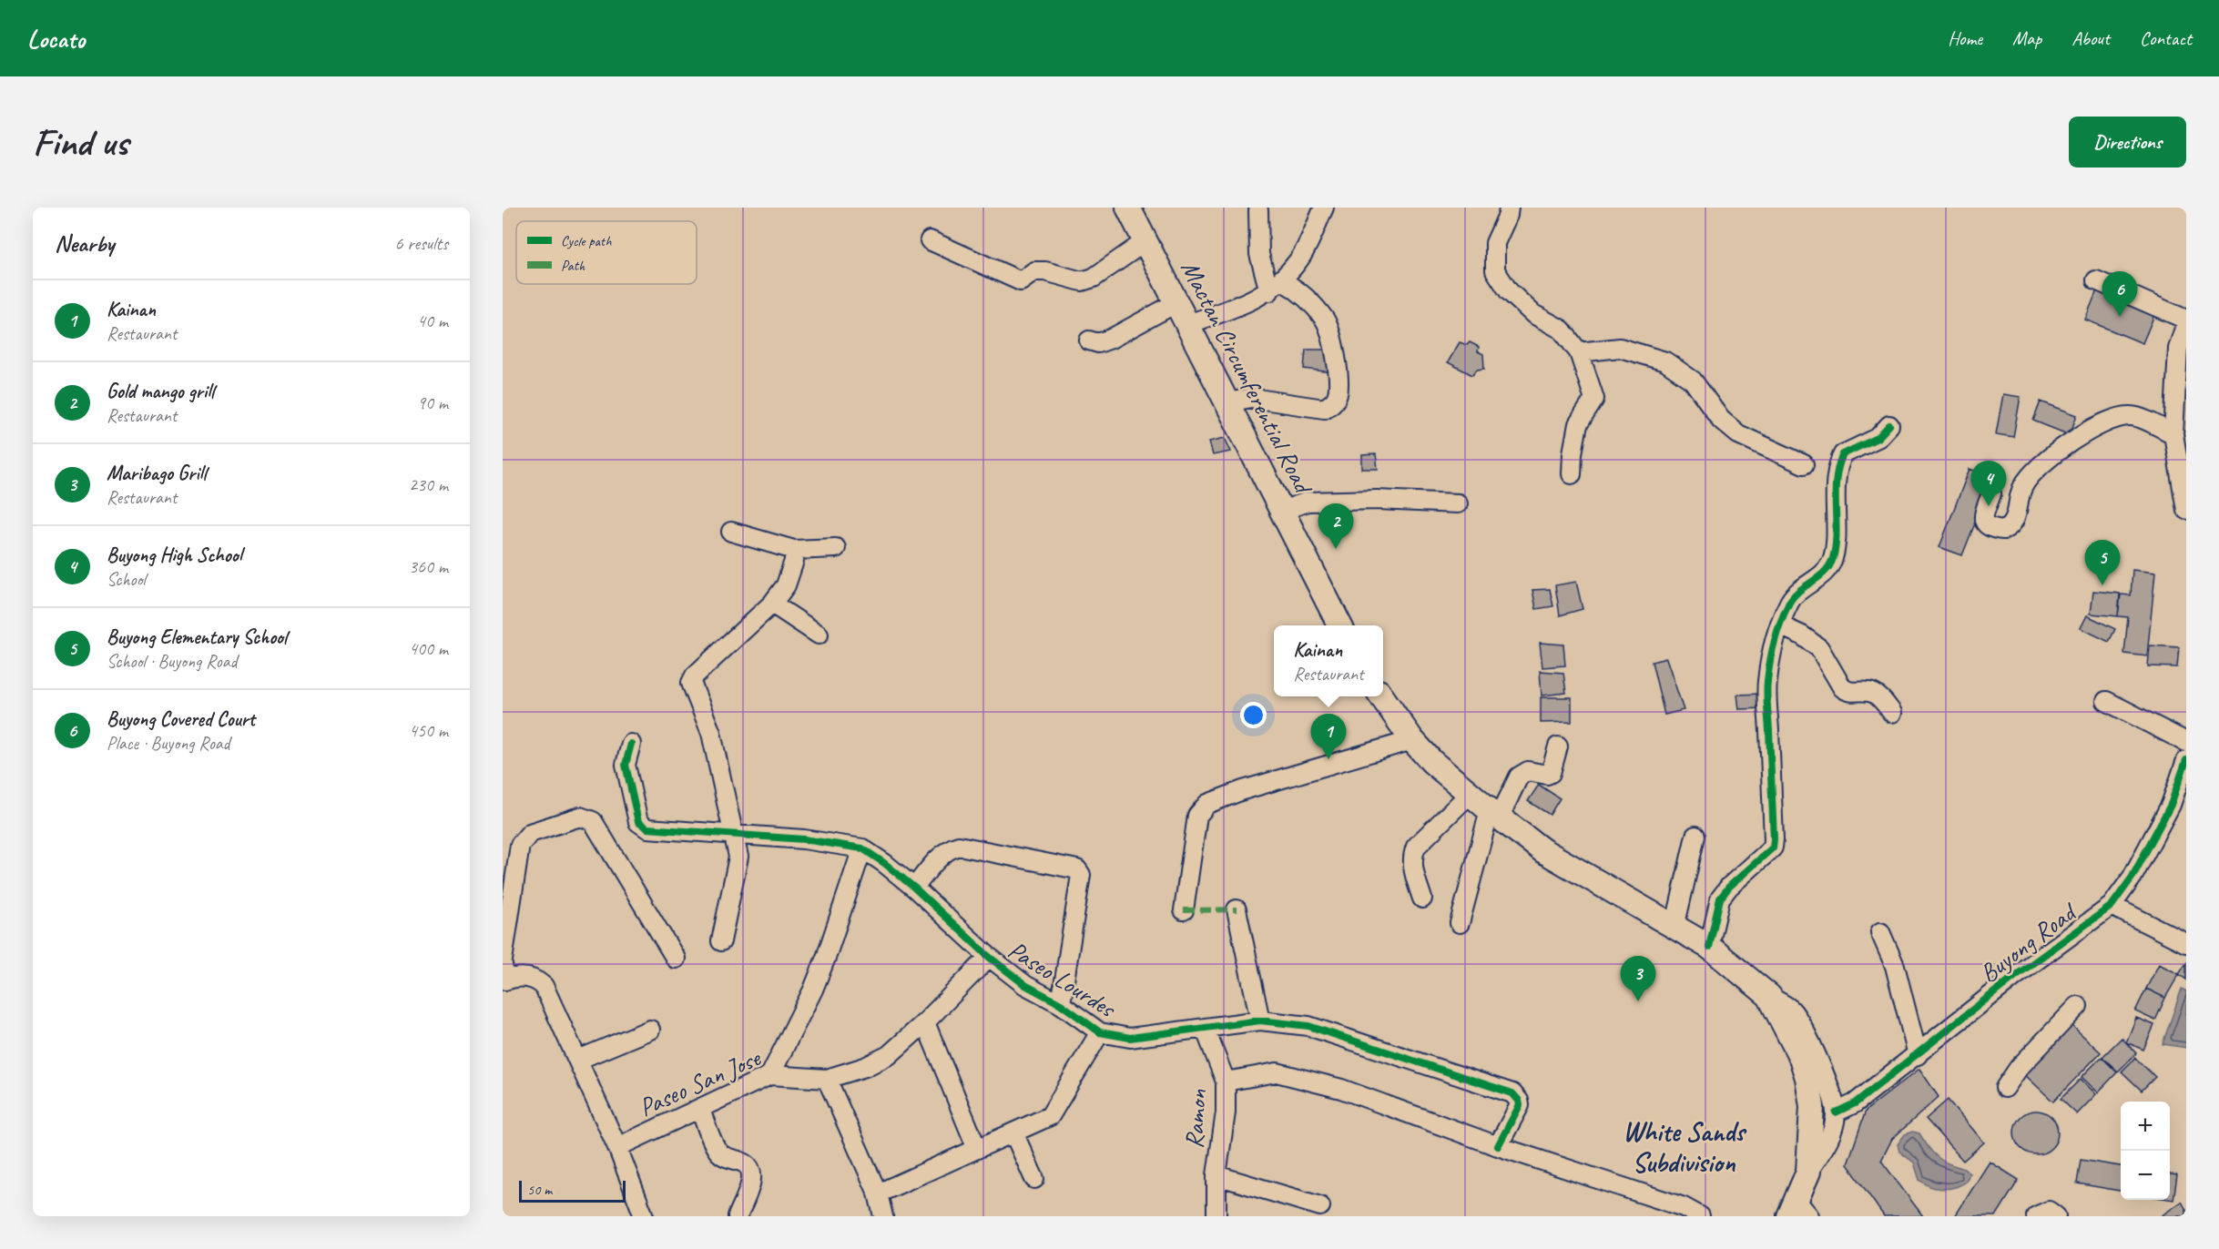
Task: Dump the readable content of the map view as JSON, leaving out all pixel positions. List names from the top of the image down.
{
  "streets": {
    "main road": ["Mactan Circumferential Road"],
    "street": [
      "Buyong Road",
      "Paseo Lourdes",
      "Paseo San Jose",
      "Ramon"
    ]
  },
  "crossings": [
    ["Paseo Lourdes", "Paseo San Jose"],
    ["Paseo Lourdes", "Ramon"]
  ],
  "districts": ["White Sands Subdivision"],
  "legend": ["Cycle path", "Path"],
  "scale_bar": "50 m",
  "page": {
    "header": "Locato",
    "nav": [
      "Home",
      "Map",
      "About",
      "Contact"
    ],
    "buttons": "Directions",
    "title": "Find us",
    "heading": ["Nearby", "6 results"],
    "pins": [
      "6",
      "4",
      "2",
      "5",
      "1",
      "3"
    ],
    "list": [
      {
        "mark": "1",
        "name": "Kainan",
        "note": "Restaurant",
        "value": "40 m"
      },
      {
        "mark": "2",
        "name": "Gold mango grill",
        "note": "Restaurant",
        "value": "90 m"
      },
      {
        "mark": "3",
        "name": "Maribago Grill",
        "note": "Restaurant",
        "value": "230 m"
      },
      {
        "mark": "4",
        "name": "Buyong High School",
        "note": "School",
        "value": "360 m"
      },
      {
        "mark": "5",
        "name": "Buyong Elementary School",
        "note": "School · Buyong Road",
        "value": "400 m"
      },
      {
        "mark": "6",
        "name": "Buyong Covered Court",
        "note": "Place · Buyong Road",
        "value": "450 m"
      }
    ],
    "popup": ["Kainan", "Restaurant"],
    "map_buttons": ["+", "−"],
    "scale": "50 m"
  }
}
